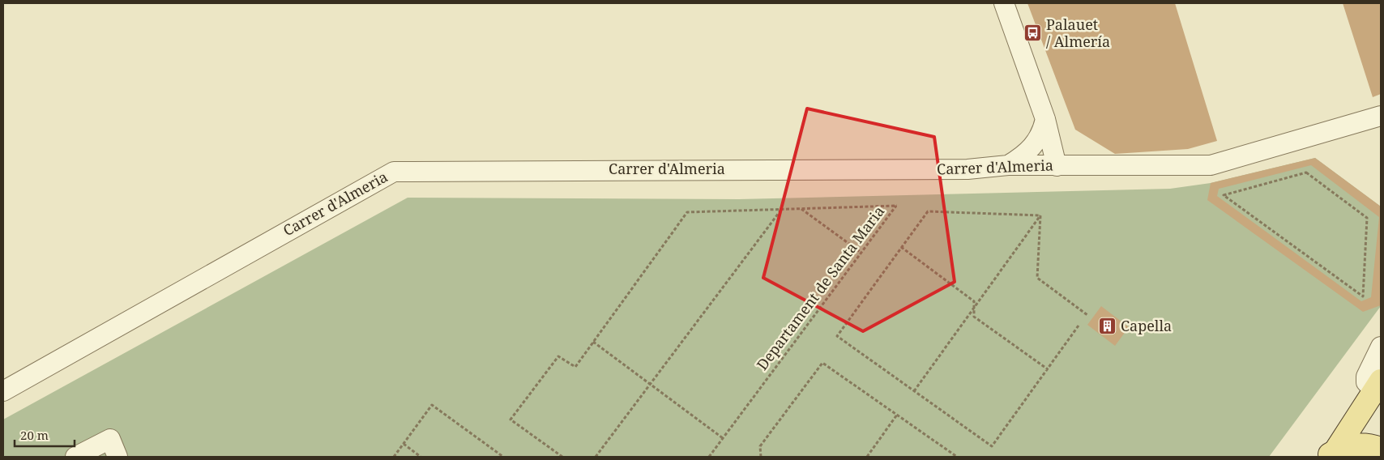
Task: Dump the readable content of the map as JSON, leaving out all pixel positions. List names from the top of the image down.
{
  "streets": {
    "street": ["Carrer d'Almeria"],
    "path": ["Departament de Santa Maria"]
  },
  "places": {
    "bus stop": ["Palauet / Almería"],
    "building": ["Capella"]
  },
  "scale_bar": "20 m"
}
